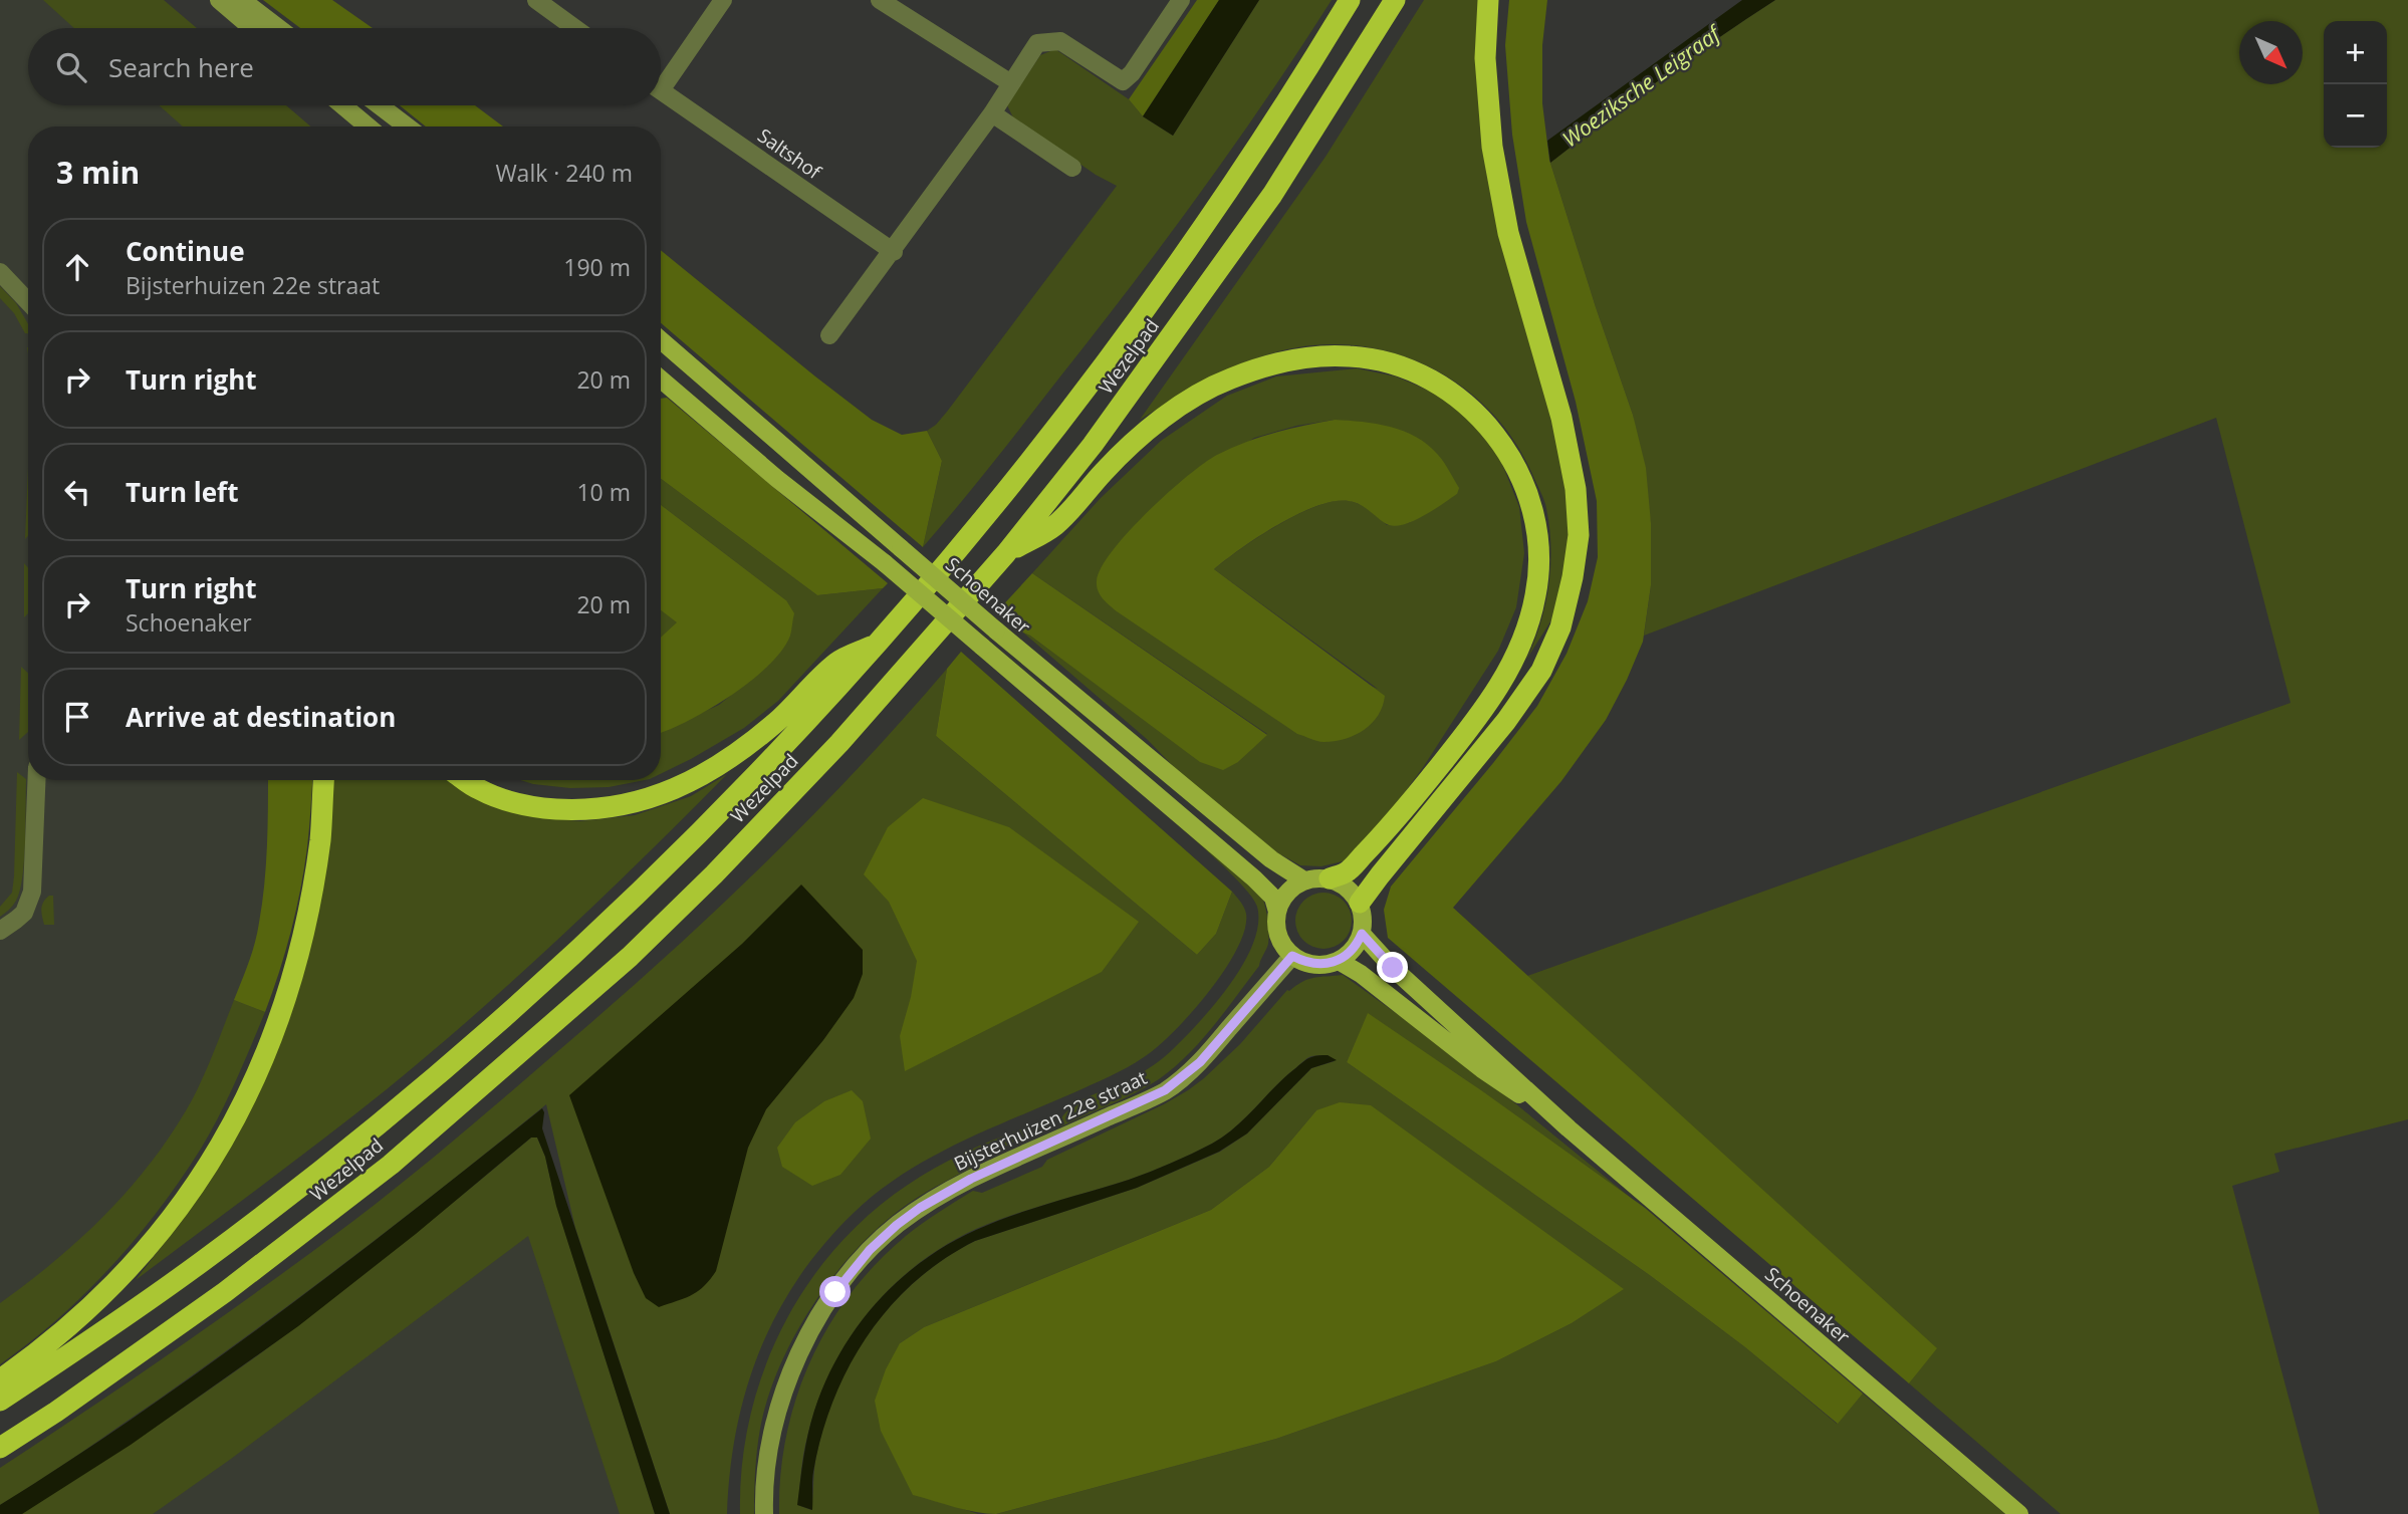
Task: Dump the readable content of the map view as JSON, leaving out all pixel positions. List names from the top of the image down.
{
  "streets": {
    "highway": ["Wezelpad"],
    "main road": ["Schoenaker", "Bijsterhuizen 22e straat"],
    "street": ["Saltshof"]
  },
  "crossings": [
    ["Schoenaker", "Bijsterhuizen 22e straat"]
  ],
  "water": ["Woeziksche Leigraaf"],
  "north": "bottom right",
  "page": {
    "map_buttons": ["+", "−"],
    "search": "Search here",
    "heading": ["3 min", "Walk · 240 m"],
    "list": [
      ["Continue", "Bijsterhuizen 22e straat", "190 m"],
      ["Turn right", "20 m"],
      ["Turn left", "10 m"],
      ["Turn right", "Schoenaker", "20 m"],
      "Arrive at destination"
    ]
  }
}
